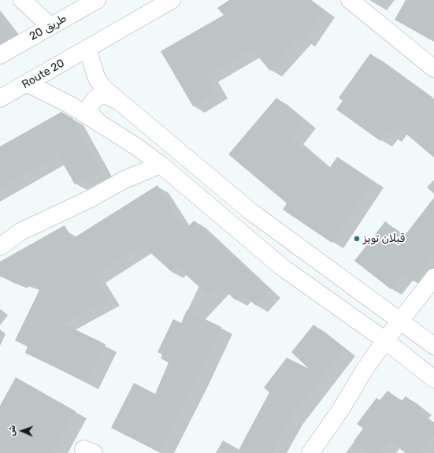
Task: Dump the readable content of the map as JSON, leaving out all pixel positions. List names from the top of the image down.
{
  "streets": {
    "street": ["طريق 20", "Route 20"]
  },
  "places": ["قبلان تويز"],
  "north": "left"
}
